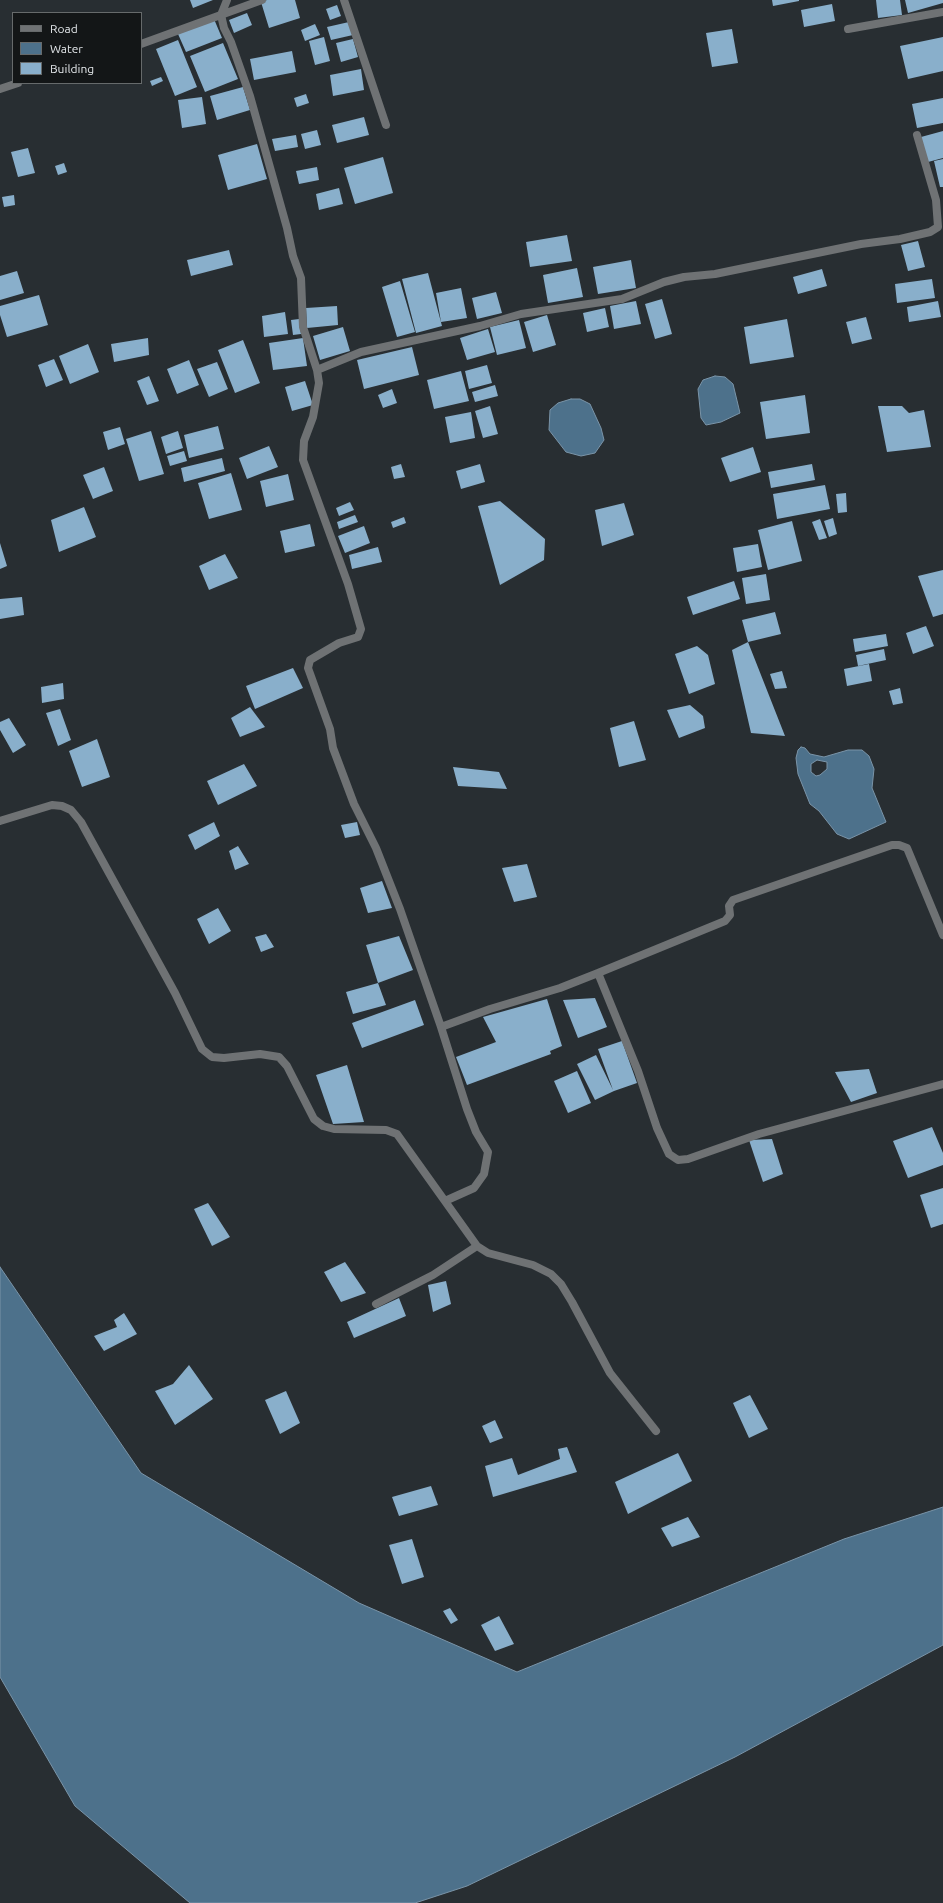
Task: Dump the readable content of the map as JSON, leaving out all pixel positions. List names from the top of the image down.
{
  "legend": ["Road", "Water", "Building"]
}
